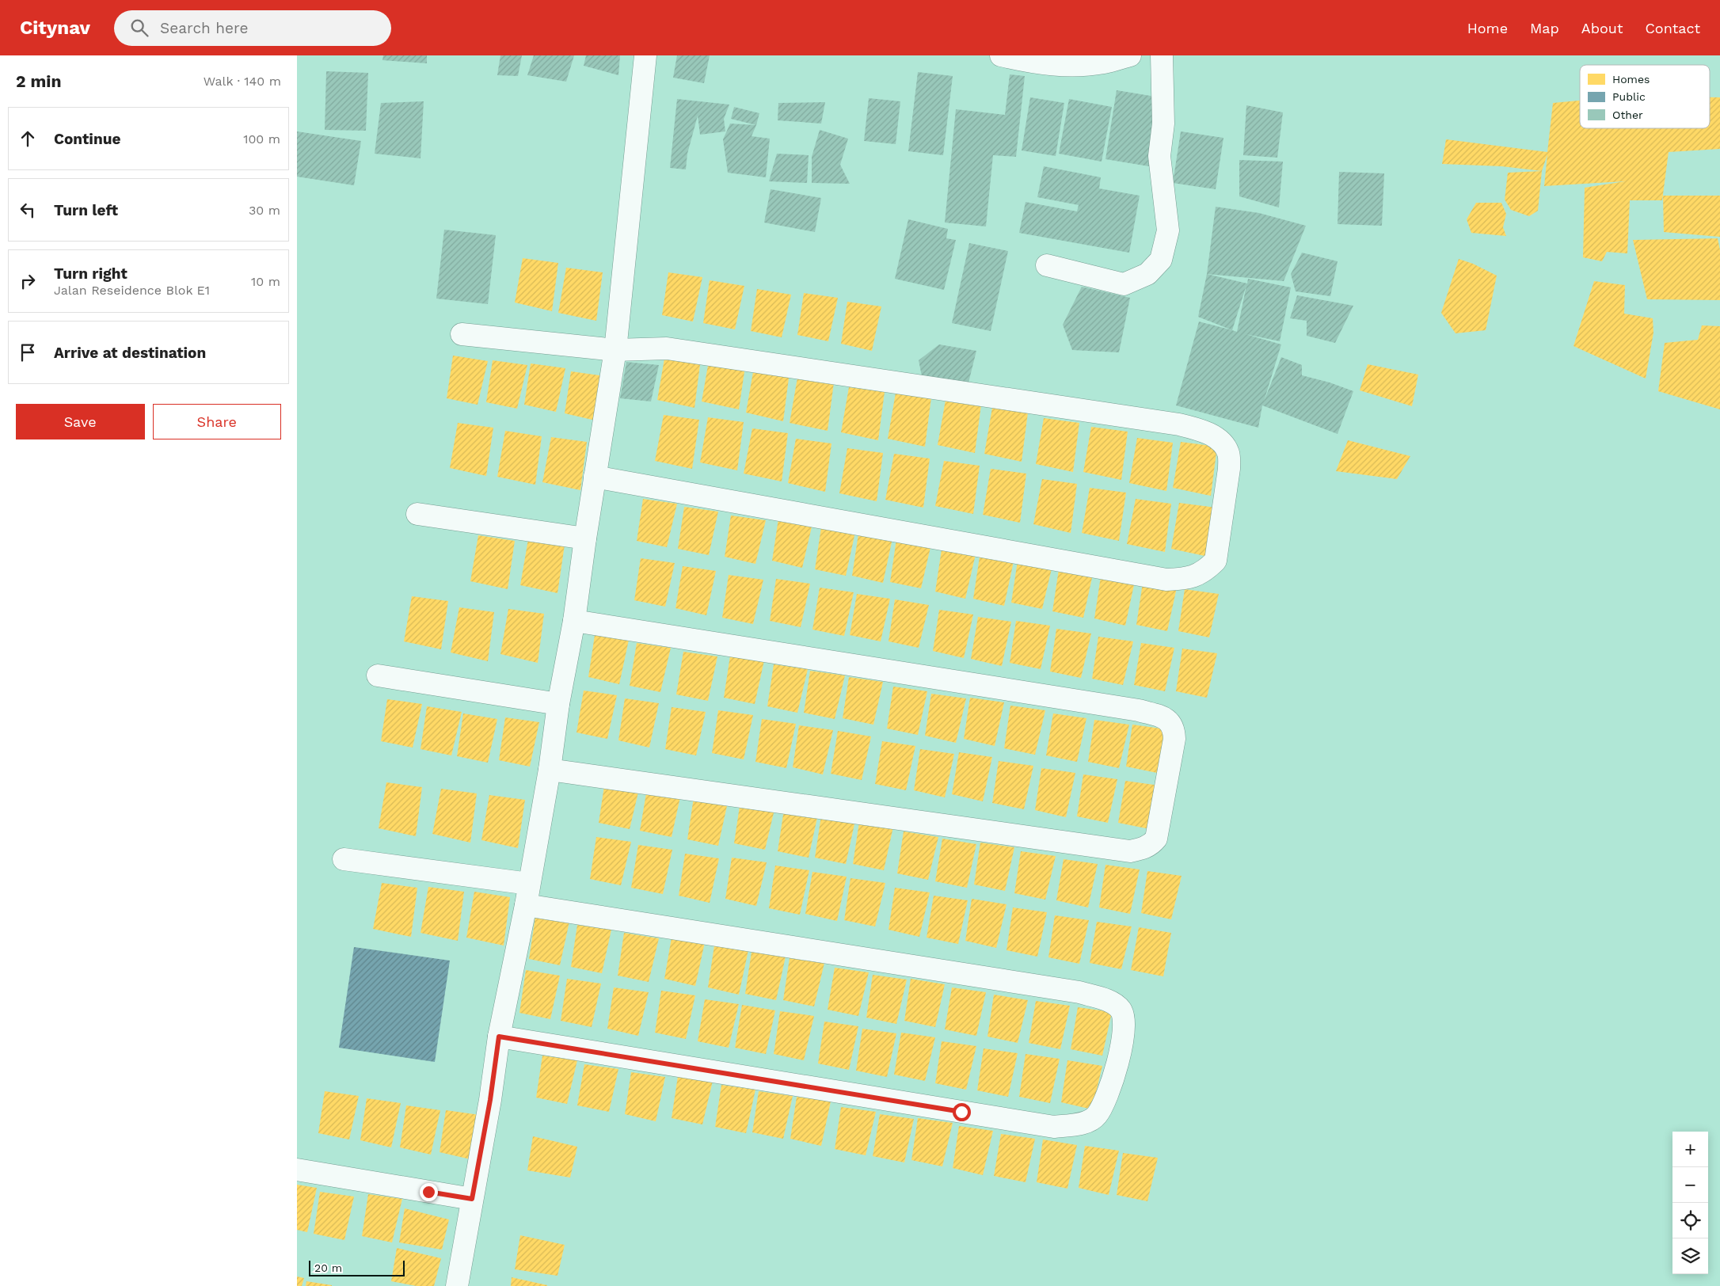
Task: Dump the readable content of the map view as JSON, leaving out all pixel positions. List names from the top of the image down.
{
  "legend": ["Homes", "Public", "Other"],
  "scale_bar": "20 m",
  "page": {
    "header": "Citynav",
    "search": "Search here",
    "nav": [
      "Home",
      "Map",
      "About",
      "Contact"
    ],
    "heading": ["2 min", "Walk · 140 m"],
    "list": [
      ["Continue", "100 m"],
      ["Turn left", "30 m"],
      ["Turn right", "Jalan Reseidence Blok E1", "10 m"],
      "Arrive at destination"
    ],
    "buttons": ["Save", "Share"],
    "map_buttons": ["+", "−"],
    "scale": "20 m"
  }
}
